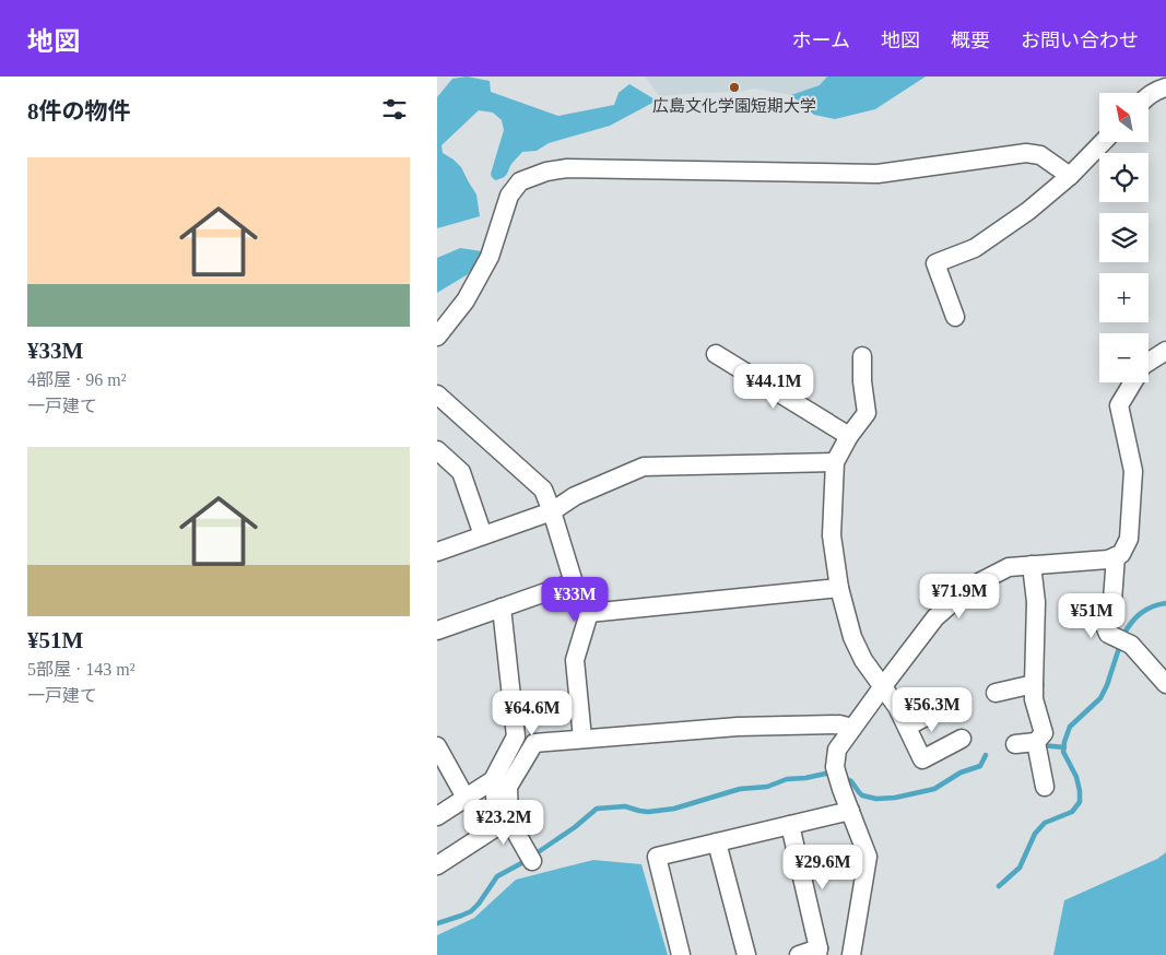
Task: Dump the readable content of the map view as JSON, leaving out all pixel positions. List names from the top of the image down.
{
  "places": ["広島文化学園短期大学"],
  "north": "top left",
  "page": {
    "header": "地図",
    "nav": [
      "ホーム",
      "地図",
      "概要",
      "お問い合わせ"
    ],
    "heading": "8件の物件",
    "map_buttons": ["+", "−"],
    "list": [
      {
        "name": "¥33M",
        "note": "4部屋 · 96 m² · 一戸建て"
      },
      {
        "name": "¥51M",
        "note": "5部屋 · 143 m² · 一戸建て"
      }
    ],
    "price": [
      "¥44.1M",
      "¥71.9M",
      "¥33M",
      "¥51M",
      "¥56.3M",
      "¥64.6M",
      "¥23.2M",
      "¥29.6M"
    ]
  }
}
